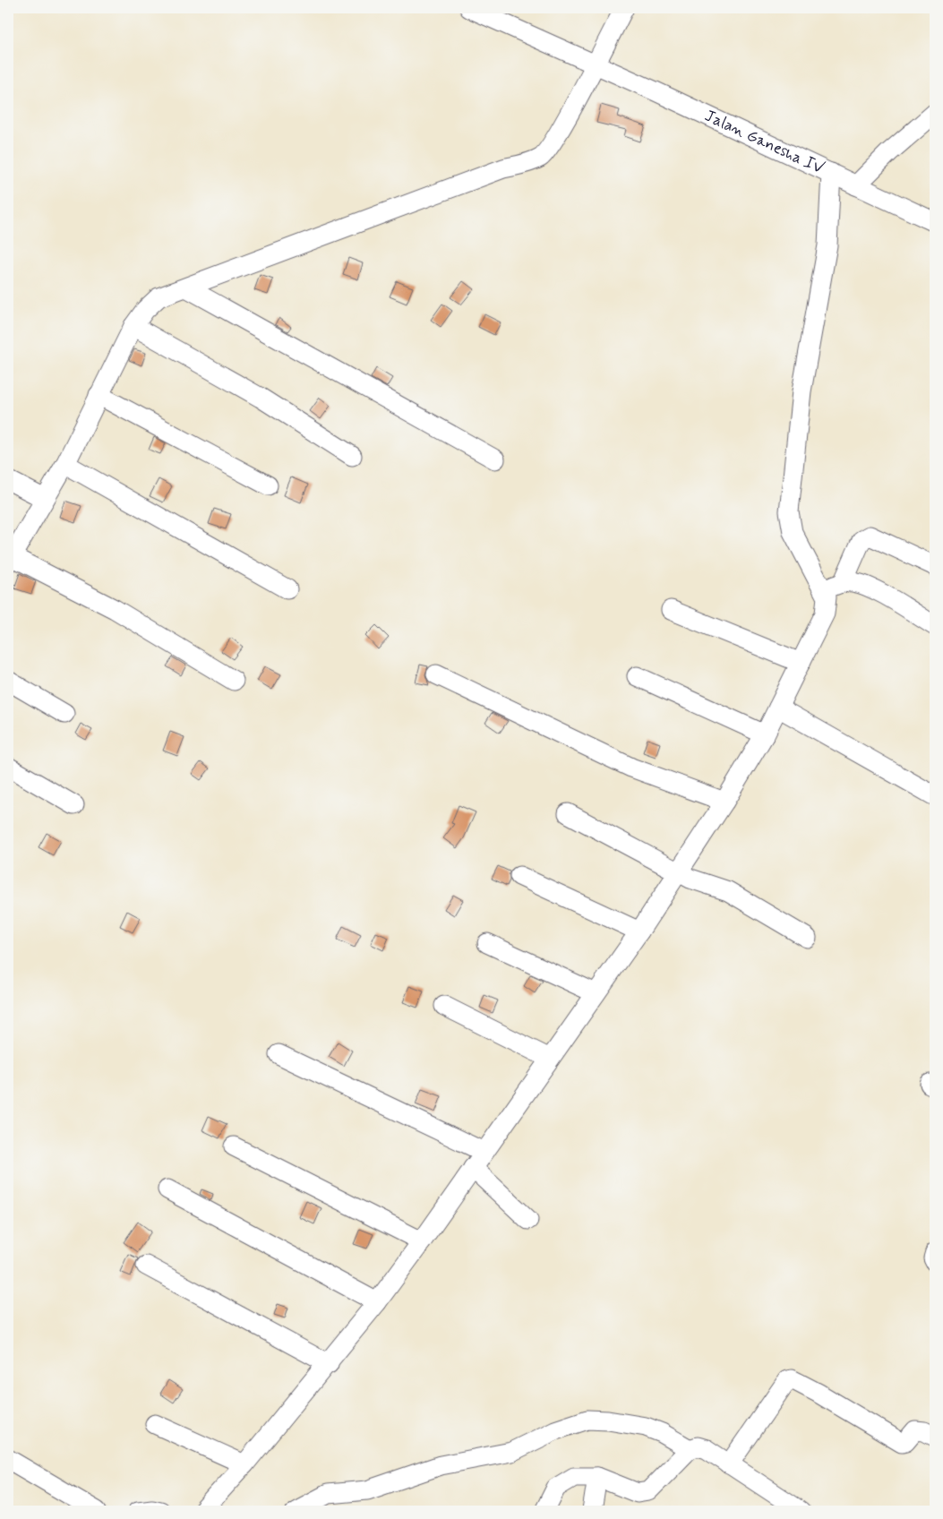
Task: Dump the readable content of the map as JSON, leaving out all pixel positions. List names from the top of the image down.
{
  "streets": {
    "street": ["Jalan Ganesha IV"]
  }
}
